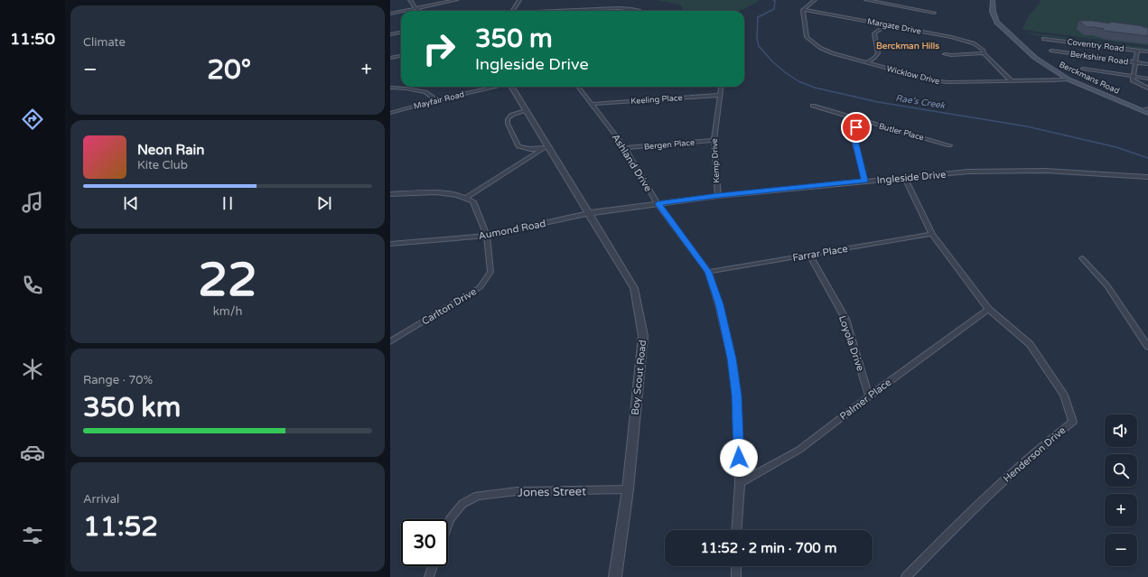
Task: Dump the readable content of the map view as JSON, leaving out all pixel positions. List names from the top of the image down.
{
  "streets": {
    "main road": ["Berckmans Road"],
    "street": [
      "Margate Drive",
      "Coventry Road",
      "Berkshire Road",
      "Wicklow Drive",
      "Keeling Place",
      "Mayfair Road",
      "Butler Place",
      "Bergen Place",
      "Kemp Drive",
      "Ashland Drive",
      "Ingleside Drive",
      "Aumond Road",
      "Farrar Place",
      "Carlton Drive",
      "Loyola Drive",
      "Boy Scout Road",
      "Palmer Place",
      "Henderson Drive",
      "Jones Street"
    ]
  },
  "crossings": [
    ["Margate Drive", "Wicklow Drive"],
    ["Wicklow Drive", "Berckmans Road"],
    ["Keeling Place", "Kemp Drive"],
    ["Keeling Place", "Ashland Drive"],
    ["Bergen Place", "Kemp Drive"],
    ["Bergen Place", "Ashland Drive"],
    ["Kemp Drive", "Ingleside Drive"],
    ["Ashland Drive", "Ingleside Drive"],
    ["Ashland Drive", "Farrar Place"],
    ["Ashland Drive", "Palmer Place"],
    ["Ingleside Drive", "Aumond Road"],
    ["Ingleside Drive", "Boy Scout Road"],
    ["Ingleside Drive", "Henderson Drive"],
    ["Aumond Road", "Carlton Drive"],
    ["Aumond Road", "Boy Scout Road"],
    ["Farrar Place", "Loyola Drive"],
    ["Farrar Place", "Henderson Drive"],
    ["Loyola Drive", "Palmer Place"],
    ["Boy Scout Road", "Jones Street"],
    ["Palmer Place", "Henderson Drive"]
  ],
  "districts": ["Berckman Hills"],
  "water": ["Rae's Creek"],
  "page": {
    "tabs": "11:50",
    "tile": [
      "Climate",
      ["22", "km/h"],
      ["Range · 70%", "350 km"],
      ["Arrival", "11:52"]
    ],
    "turn": ["350 m", "Ingleside Drive"],
    "heat": ["−", "20°", "+"],
    "song": ["Neon Rain", "Kite Club"],
    "map_buttons": ["+", "−"],
    "limit": "30",
    "trip": "11:52 · 2 min · 700 m"
  }
}
